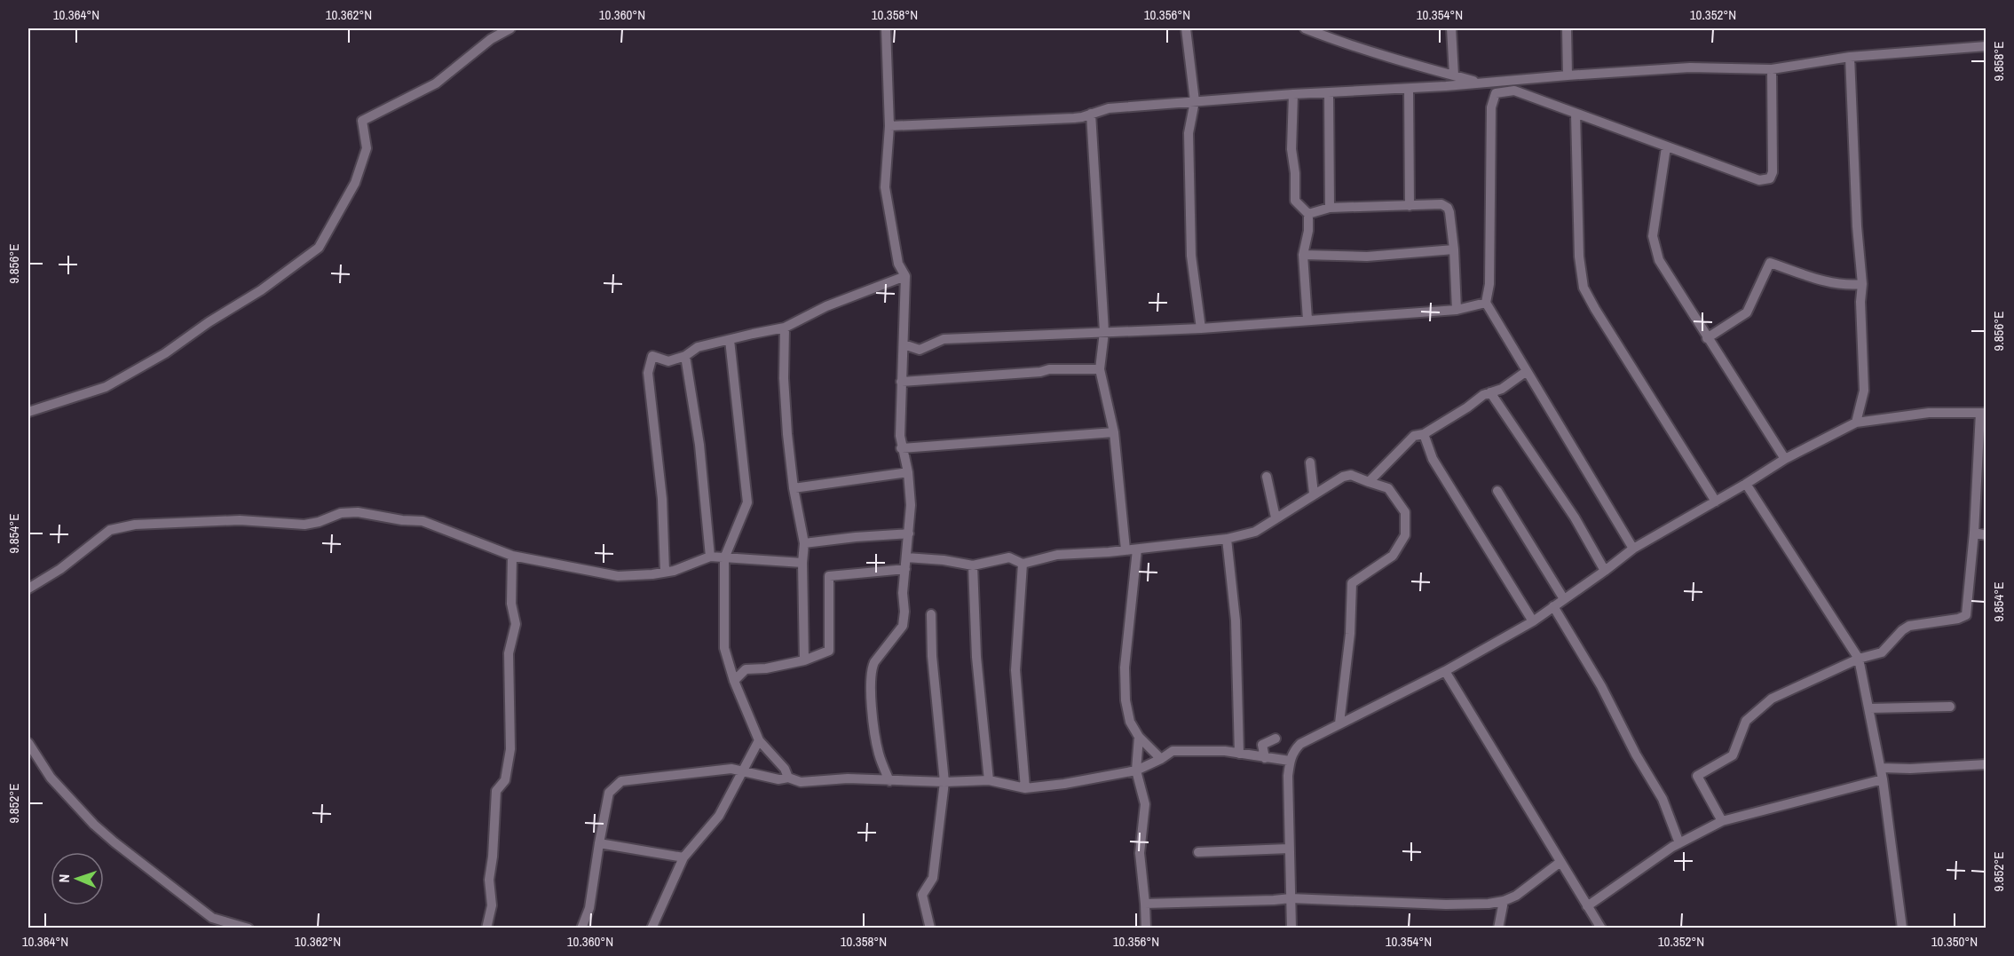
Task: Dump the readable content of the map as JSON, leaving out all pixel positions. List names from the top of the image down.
{
  "north": "left",
  "coordinates": [
    "10.364°N",
    "10.362°N",
    "10.360°N",
    "10.358°N",
    "10.356°N",
    "10.354°N",
    "10.352°N",
    "9.858°E",
    "9.856°E",
    "9.854°E",
    "9.852°E",
    "10.350°N"
  ]
}
